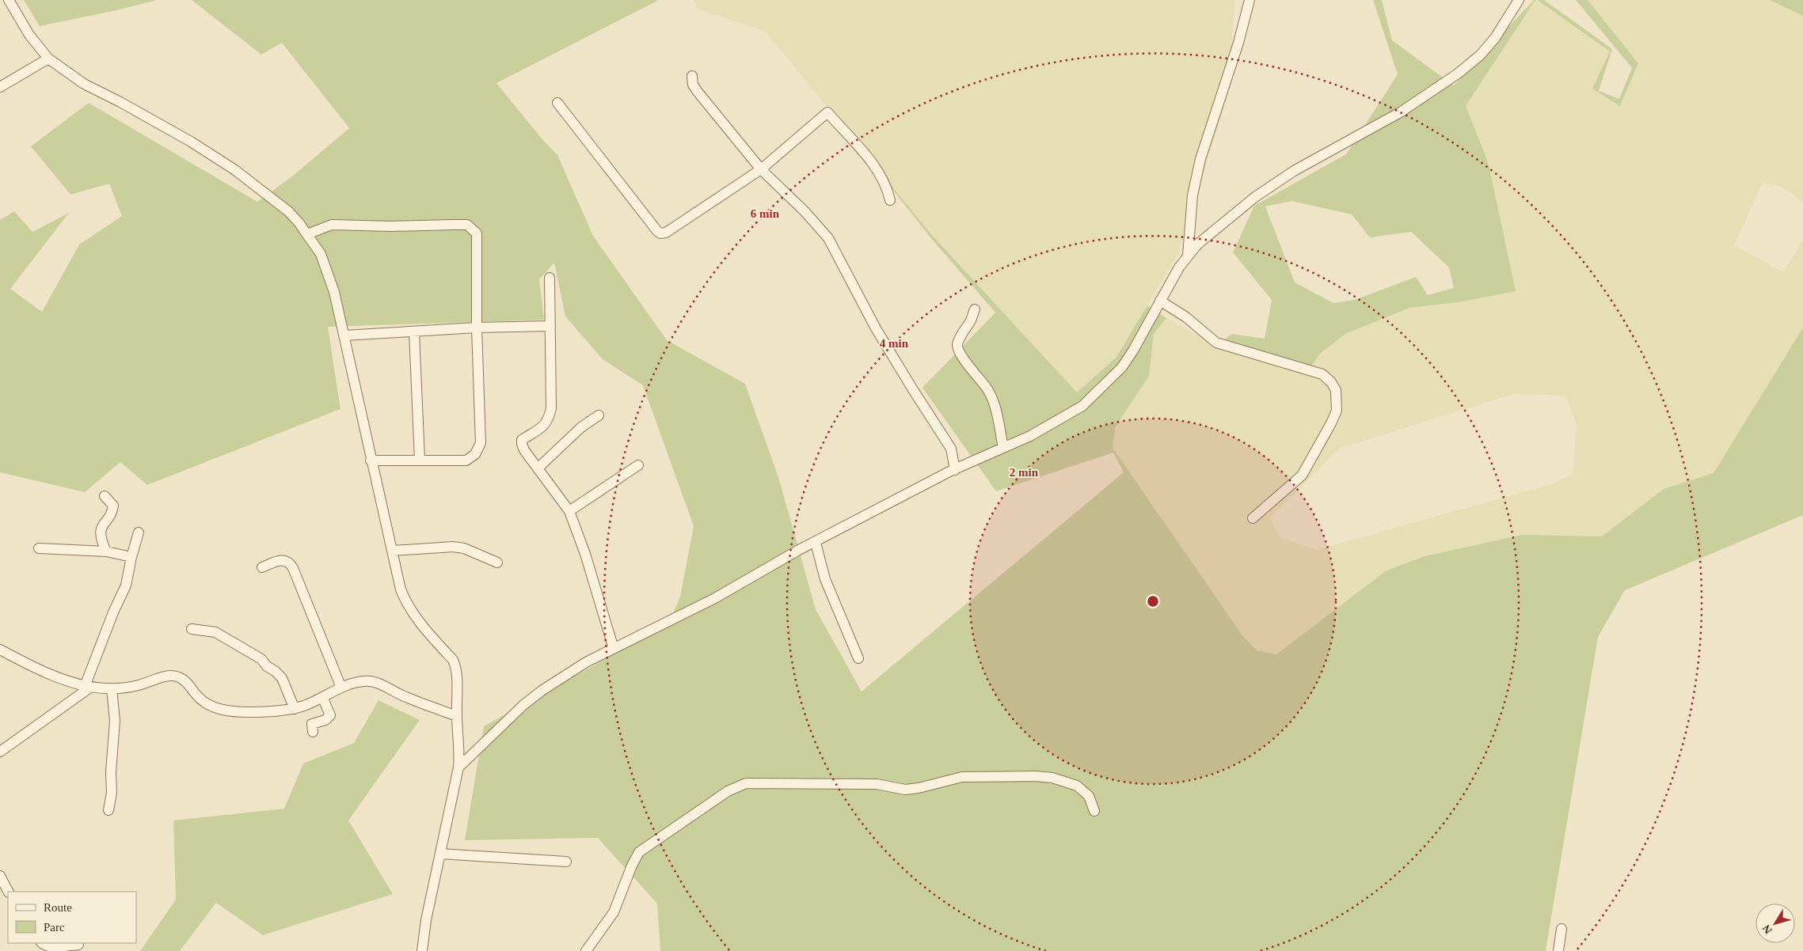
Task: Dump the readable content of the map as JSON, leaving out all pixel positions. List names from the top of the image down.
{
  "legend": ["Route", "Parc"],
  "north": "bottom left",
  "rings": ["6 min", "4 min", "2 min"]
}
